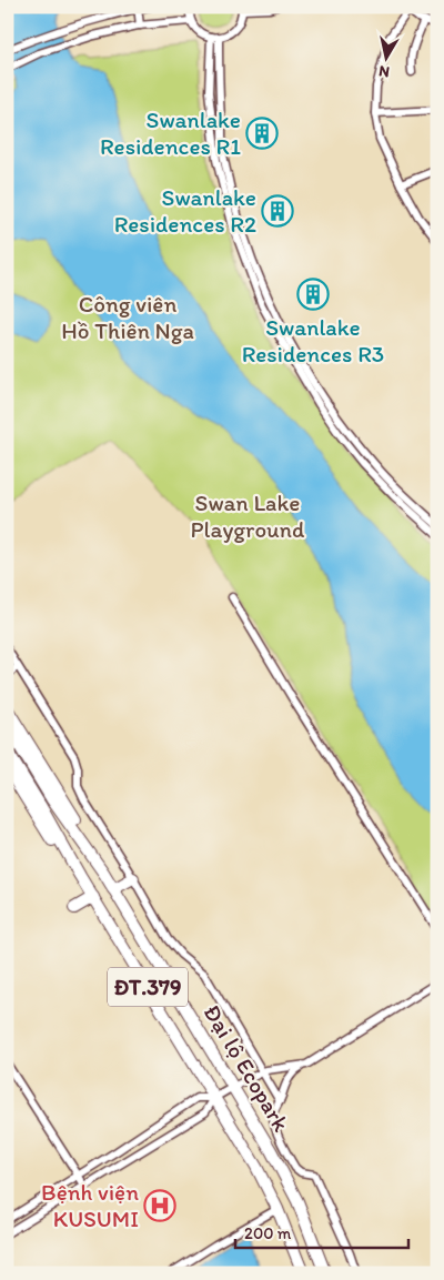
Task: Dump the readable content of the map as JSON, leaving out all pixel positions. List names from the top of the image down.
{
  "streets": {
    "highway": ["ĐT.379", "Đại lộ Ecopark"]
  },
  "parks": ["Công viên Hồ Thiên Nga", "Swan Lake Playground"],
  "places": {
    "building": ["Swanlake Residences R1", "Swanlake Residences R2", "Swanlake Residences R3"],
    "hospital": ["Bệnh viện KUSUMI"]
  },
  "scale_bar": "200 m",
  "north": "bottom"
}
